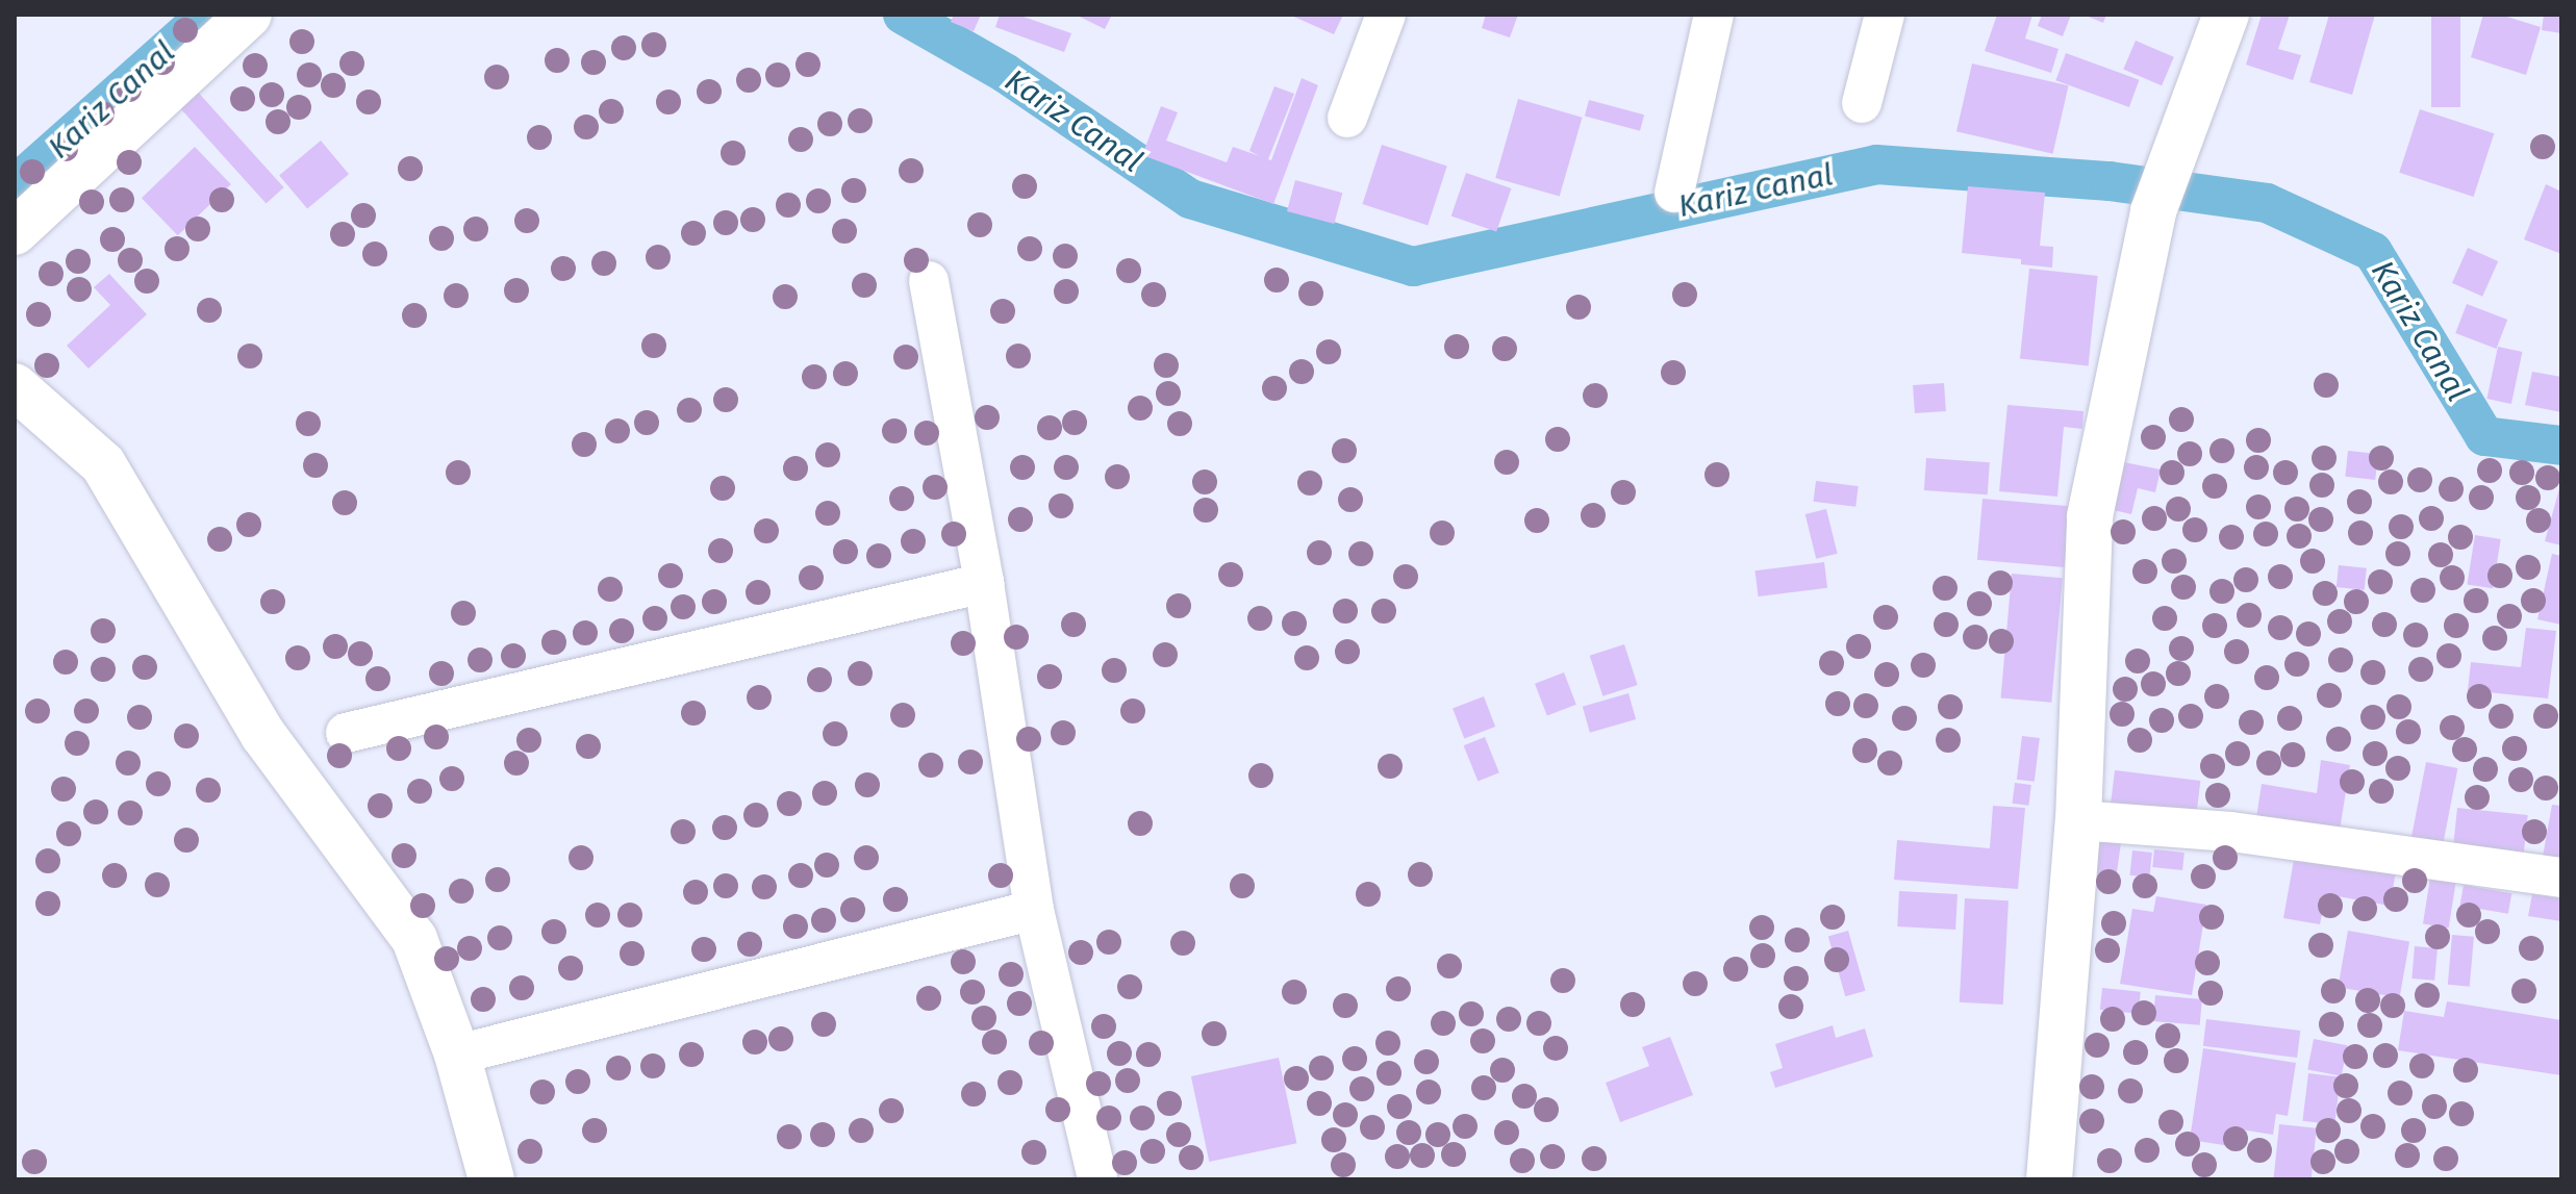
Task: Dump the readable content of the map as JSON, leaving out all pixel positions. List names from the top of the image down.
{
  "water": ["Kariz Canal"]
}
